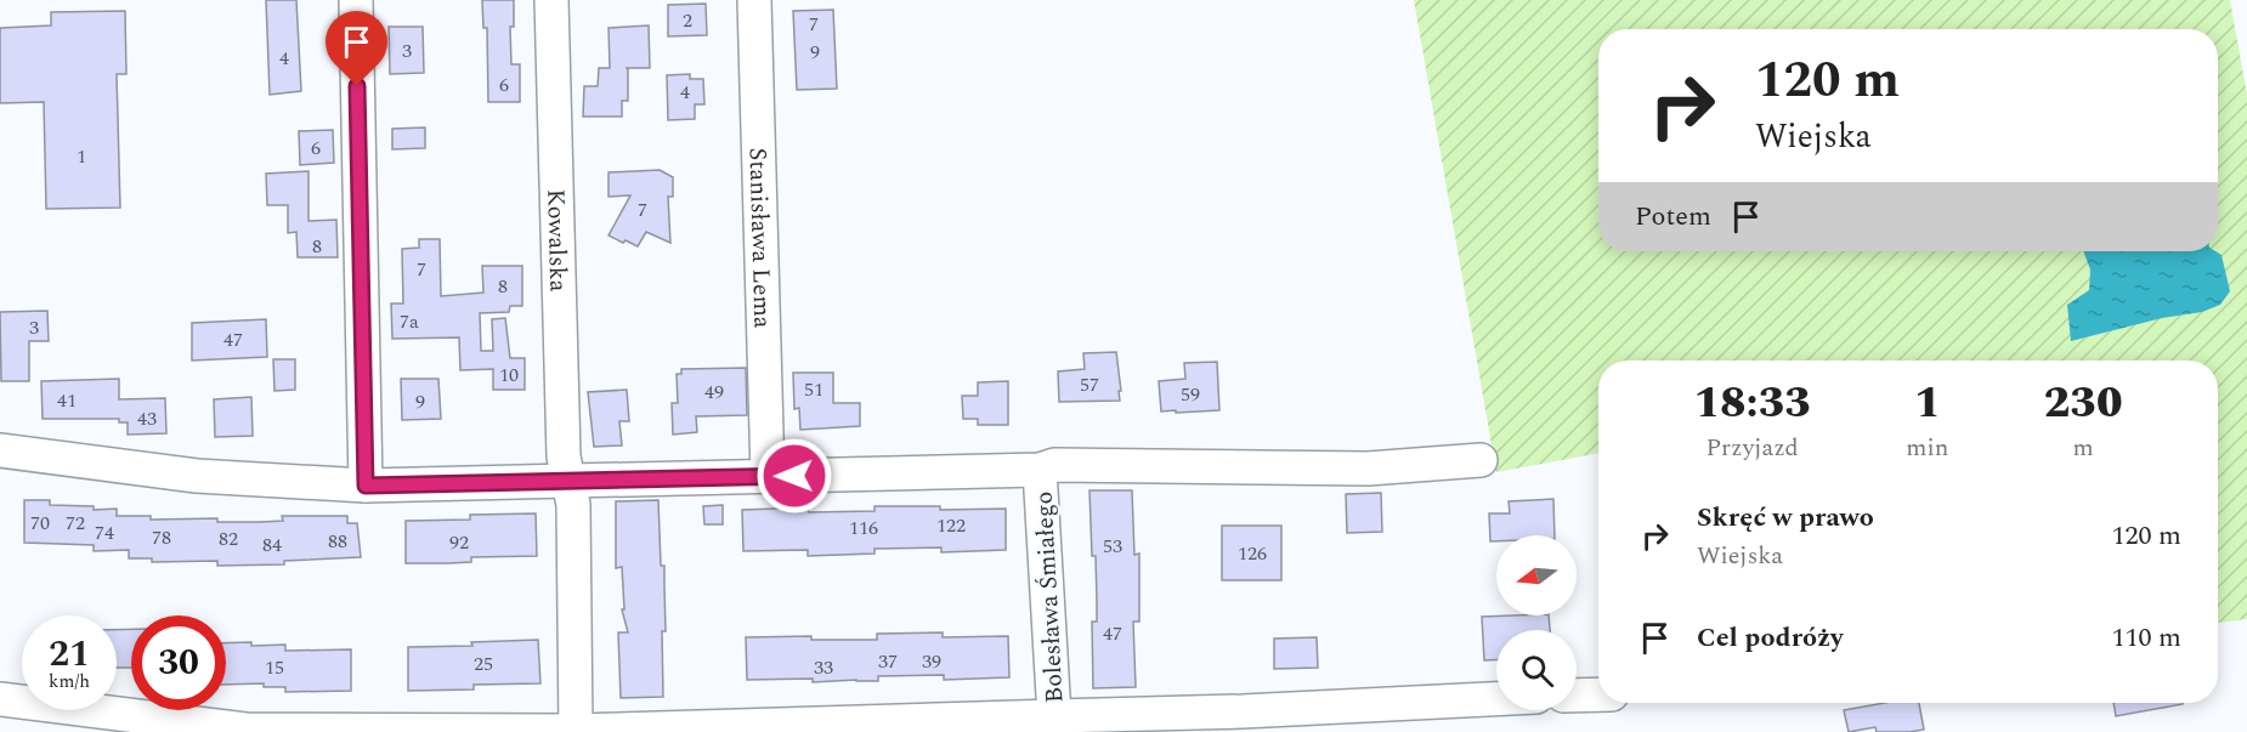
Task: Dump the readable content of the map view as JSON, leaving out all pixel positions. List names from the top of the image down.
{
  "streets": {
    "street": ["Stanisława Lema", "Kowalska", "Bolesława Śmiałego"]
  },
  "crossings": [
    ["Kowalska", "Bolesława Śmiałego"]
  ],
  "house_numbers": [
    "2",
    "7",
    "3",
    "9",
    "4",
    "6",
    "4",
    "6",
    "1",
    "7",
    "8",
    "7",
    "8",
    "7a",
    "3",
    "47",
    "10",
    "57",
    "51",
    "49",
    "59",
    "41",
    "9",
    "43",
    "70",
    "72",
    "122",
    "116",
    "74",
    "78",
    "82",
    "88",
    "92",
    "84",
    "53",
    "126",
    "47",
    "37",
    "39",
    "25",
    "15",
    "33"
  ],
  "north": "left",
  "page": {
    "turn": ["120 m", "Wiejska"],
    "then": "Potem",
    "eta": [
      "18:33",
      "Przyjazd",
      "1",
      "min",
      "230",
      "m"
    ],
    "list": [
      {
        "name": "Skręć w prawo",
        "note": "Wiejska",
        "value": "120 m"
      },
      {
        "name": "Cel podróży",
        "value": "110 m"
      }
    ],
    "speed": "21 km/h",
    "limit": "30"
  }
}
